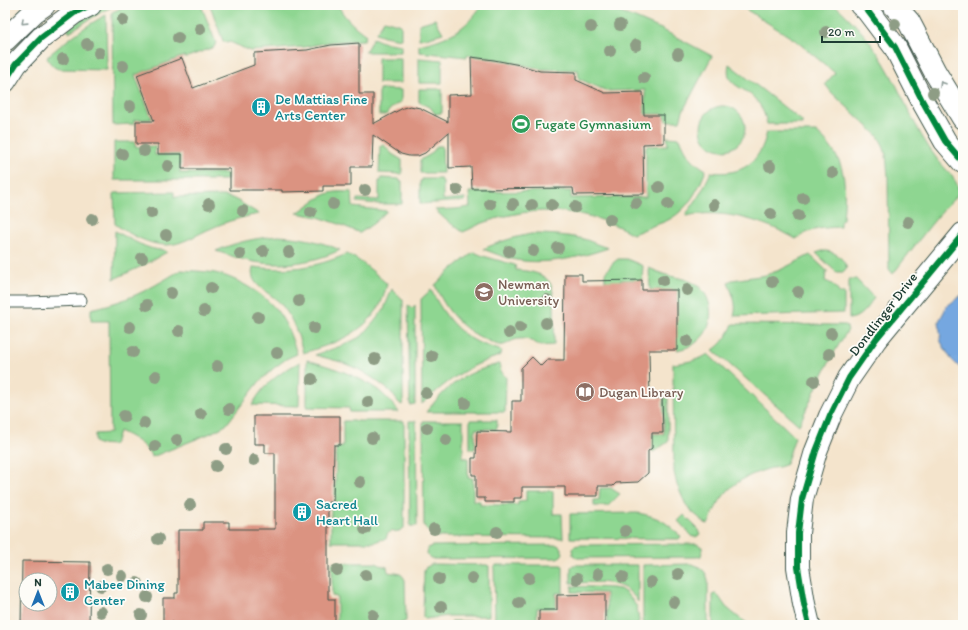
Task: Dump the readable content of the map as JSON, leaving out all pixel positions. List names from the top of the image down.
{
  "streets": {
    "street": ["Dondlinger Drive"]
  },
  "places": {
    "building": ["De Mattias Fine Arts Center", "Sacred Heart Hall", "Mabee Dining Center"],
    "sports": ["Fugate Gymnasium"],
    "school or university": ["Newman University"],
    "library": ["Dugan Library"]
  },
  "scale_bar": "20 m",
  "north": "top"
}
